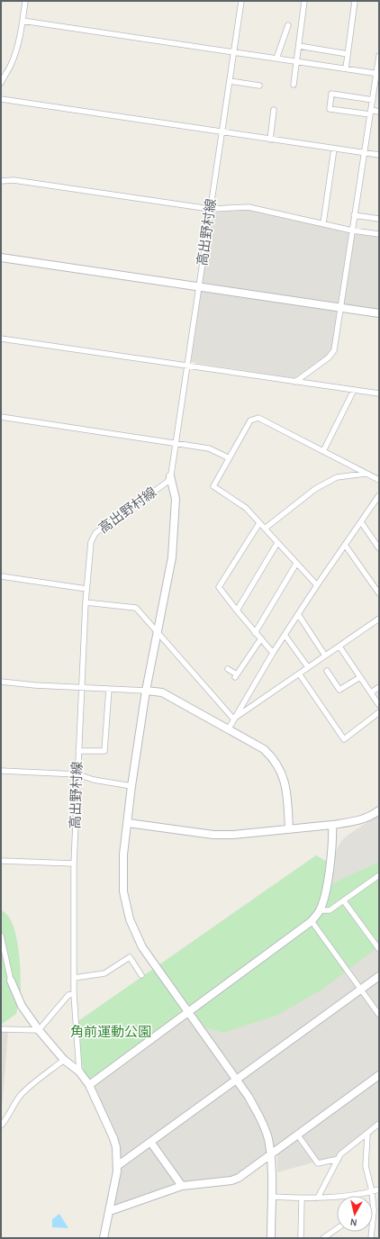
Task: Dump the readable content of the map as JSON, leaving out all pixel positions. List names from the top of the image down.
{
  "streets": {
    "street": ["高出野村線"]
  },
  "parks": ["角前運動公園"],
  "north": "bottom"
}
